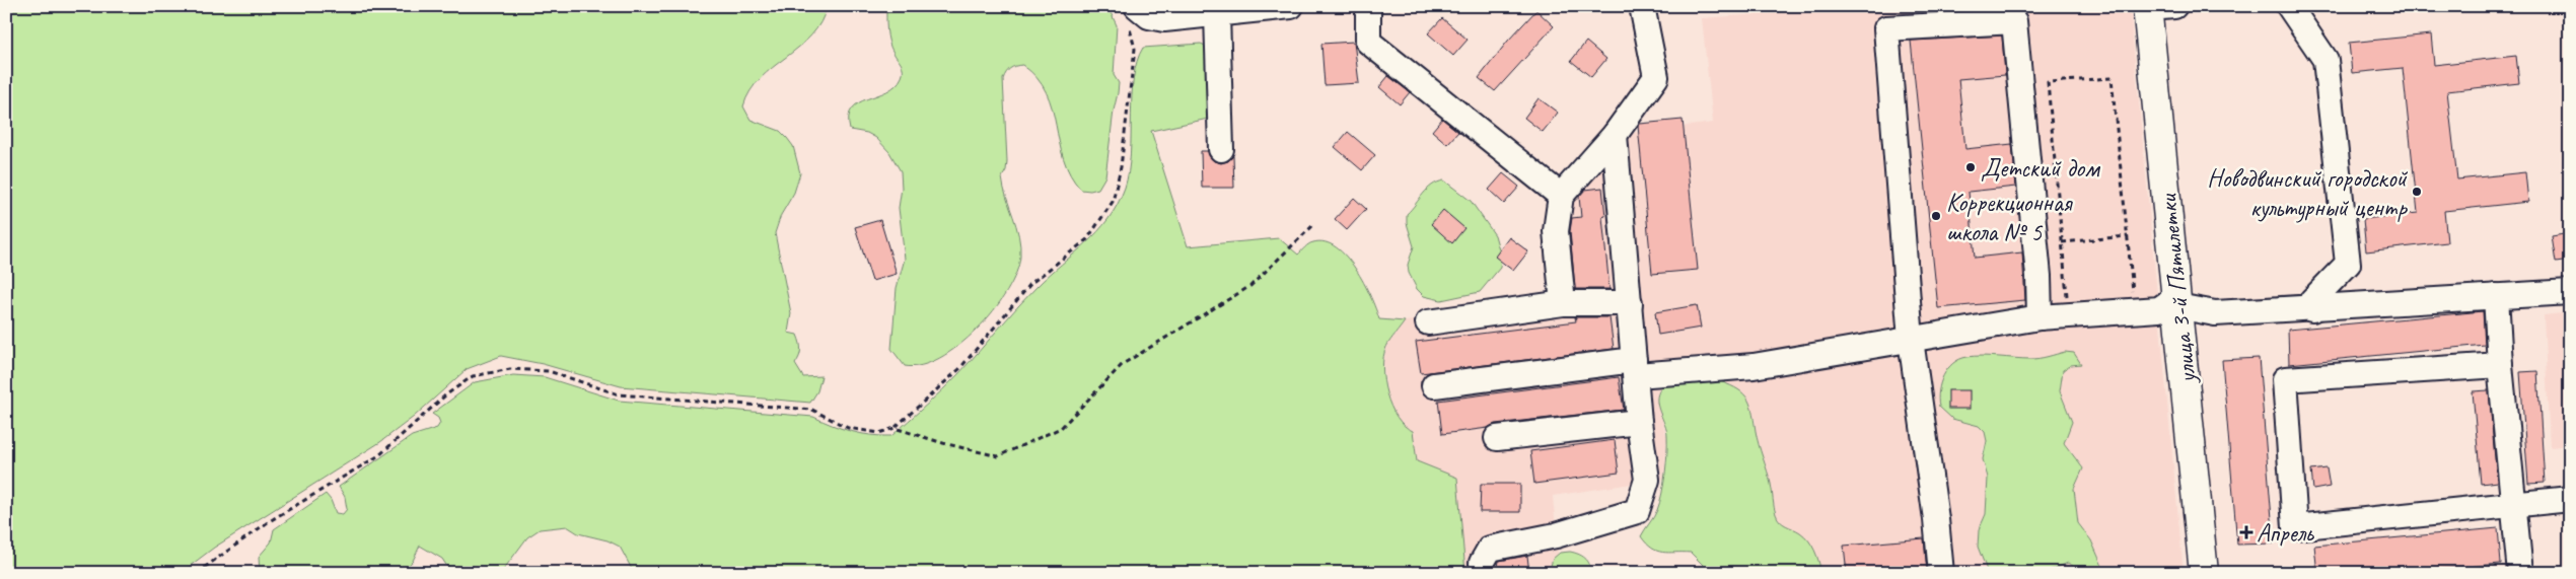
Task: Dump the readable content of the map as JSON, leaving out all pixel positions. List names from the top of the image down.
{
  "streets": {
    "main road": ["улица 3-й Пятилетки"]
  },
  "places": {
    "other": ["Детский дом", "Новодвинский городской культурный центр", "Коррекционная школа № 5"],
    "health": ["Апрель"]
  }
}
